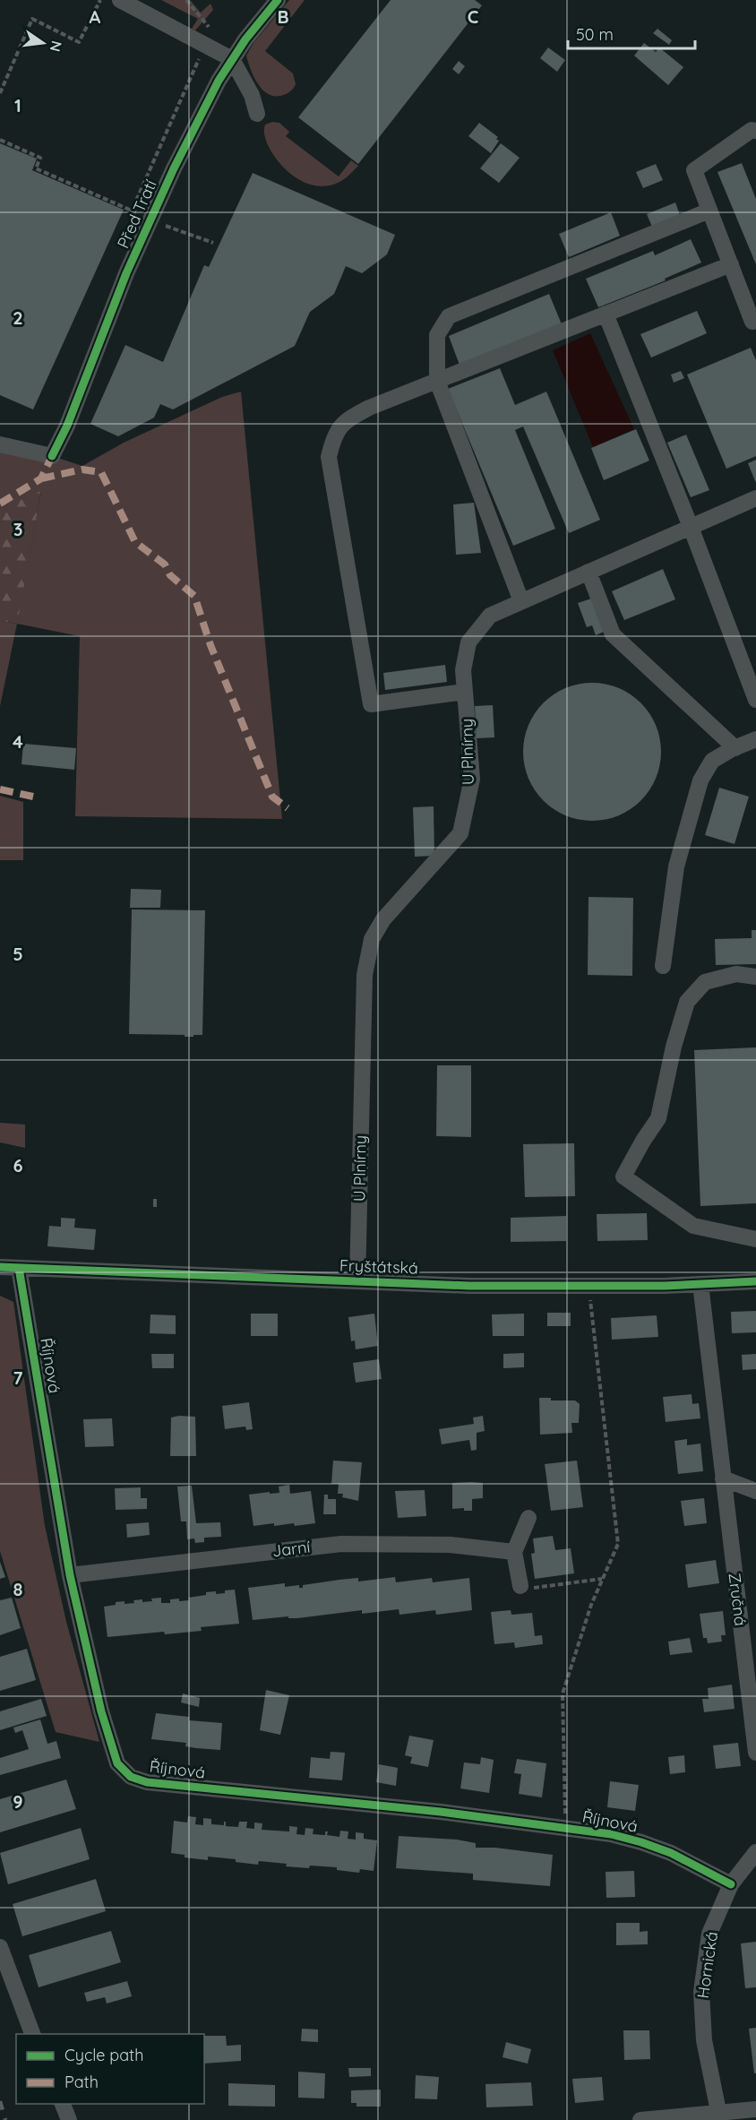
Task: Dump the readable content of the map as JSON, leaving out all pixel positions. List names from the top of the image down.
{
  "streets": {
    "street": [
      "Před Tratí",
      "U Plnírny",
      "Fryštátská",
      "Říjnová",
      "Jarní",
      "Zručná",
      "Hornická"
    ]
  },
  "crossings": [
    ["U Plnírny", "Fryštátská"],
    ["Fryštátská", "Říjnová"],
    ["Fryštátská", "Zručná"],
    ["Říjnová", "Jarní"],
    ["Říjnová", "Hornická"]
  ],
  "legend": ["Cycle path", "Path"],
  "scale_bar": "50 m",
  "north": "right",
  "grid": {
    "columns": ["A", "B", "C"],
    "rows": [
      "1",
      "2",
      "3",
      "4",
      "5",
      "6",
      "7",
      "8",
      "9"
    ]
  }
}
